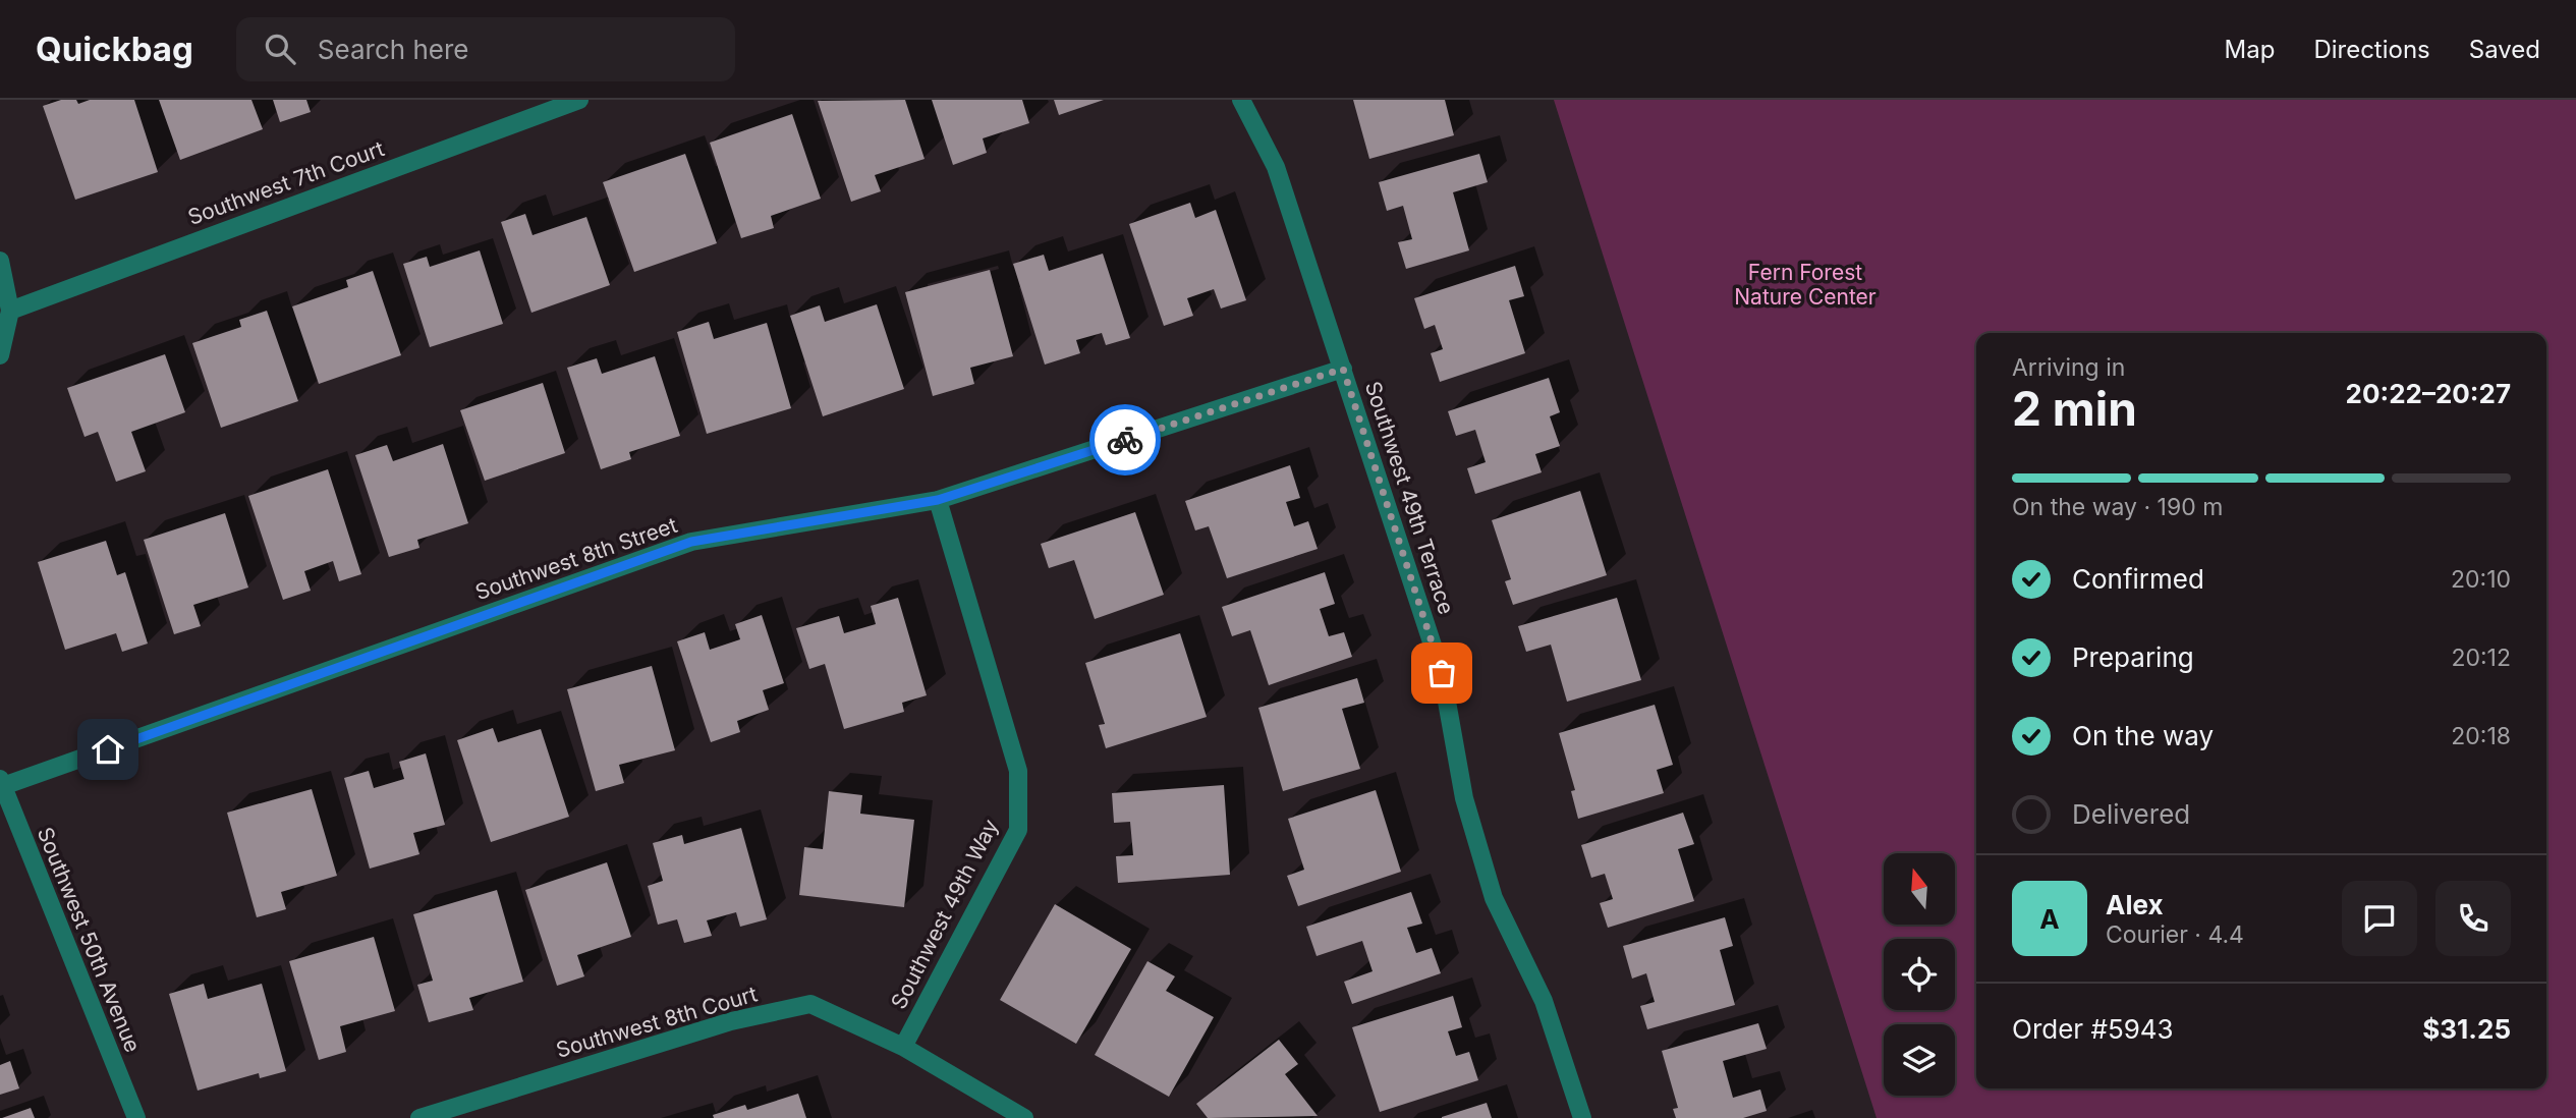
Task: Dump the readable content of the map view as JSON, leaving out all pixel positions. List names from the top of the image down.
{
  "streets": {
    "street": [
      "Southwest 7th Court",
      "Southwest 49th Terrace",
      "Southwest 8th Street",
      "Southwest 49th Way",
      "Southwest 50th Avenue",
      "Southwest 8th Court"
    ]
  },
  "crossings": [
    ["Southwest 49th Terrace", "Southwest 8th Street"],
    ["Southwest 8th Street", "Southwest 49th Way"],
    ["Southwest 8th Street", "Southwest 50th Avenue"],
    ["Southwest 49th Way", "Southwest 8th Court"]
  ],
  "parks": ["Fern Forest Nature Center"],
  "north": "top",
  "page": {
    "header": "Quickbag",
    "search": "Search here",
    "nav": ["Map", "Directions", "Saved"],
    "heading": ["2 min", "Arriving in", "20:22–20:27"],
    "panel": [
      "Alex",
      "Courier · 4.4",
      "Order #5943",
      "$31.25"
    ],
    "bar": "On the way · 190 m",
    "list": [
      ["Confirmed", "20:10"],
      ["Preparing", "20:12"],
      ["On the way", "20:18"],
      "Delivered"
    ],
    "round": "A"
  }
}
